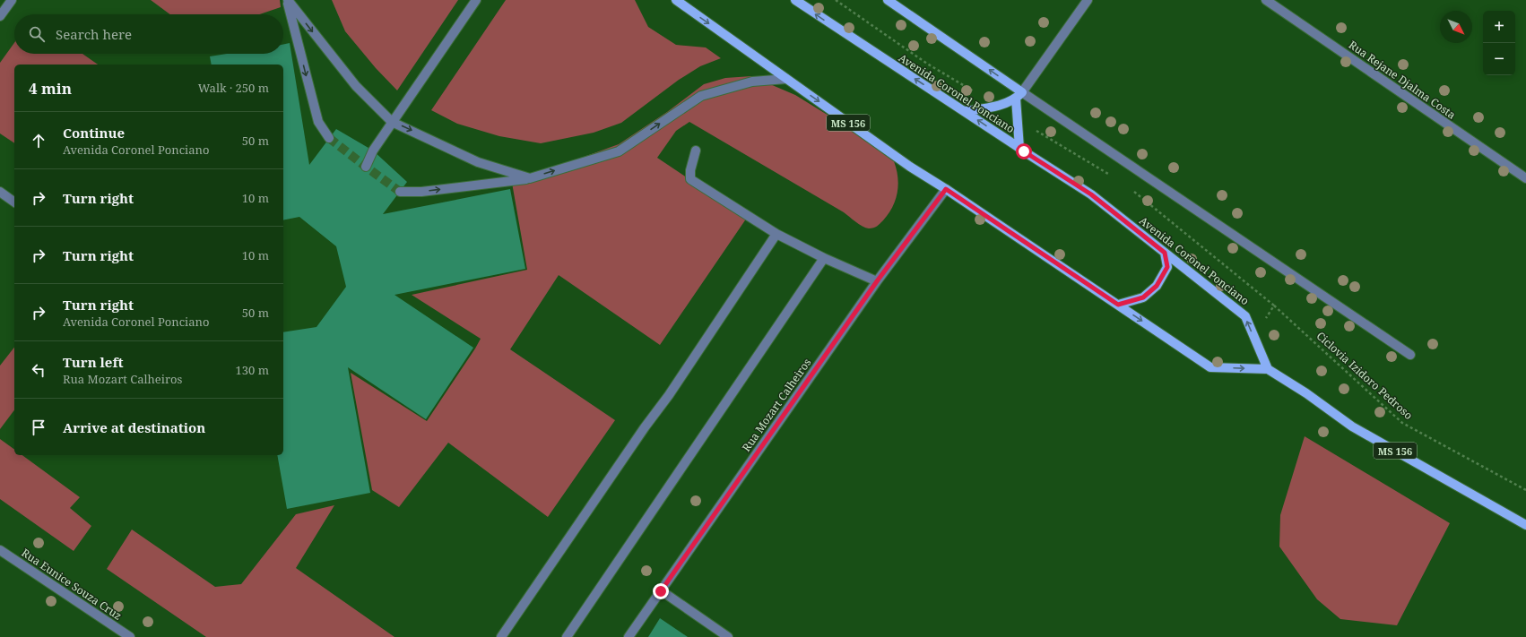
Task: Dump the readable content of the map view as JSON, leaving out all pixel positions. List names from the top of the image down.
{
  "streets": {
    "main road": ["Avenida Coronel Ponciano", "MS 156"],
    "street": ["Rua Rejane Djalma Costa", "Rua Mozart Calheiros", "Rua Eunice Souza Cruz"],
    "path": ["Ciclovia Izidoro Pedroso"]
  },
  "crossings": [
    ["Avenida Coronel Ponciano", "MS 156"],
    ["MS 156", "Rua Mozart Calheiros"]
  ],
  "north": "bottom right",
  "page": {
    "map_buttons": ["+", "−"],
    "search": "Search here",
    "heading": ["4 min", "Walk · 250 m"],
    "list": [
      ["Continue", "Avenida Coronel Ponciano", "50 m"],
      ["Turn right", "10 m"],
      ["Turn right", "10 m"],
      ["Turn right", "Avenida Coronel Ponciano", "50 m"],
      ["Turn left", "Rua Mozart Calheiros", "130 m"],
      "Arrive at destination"
    ]
  }
}
